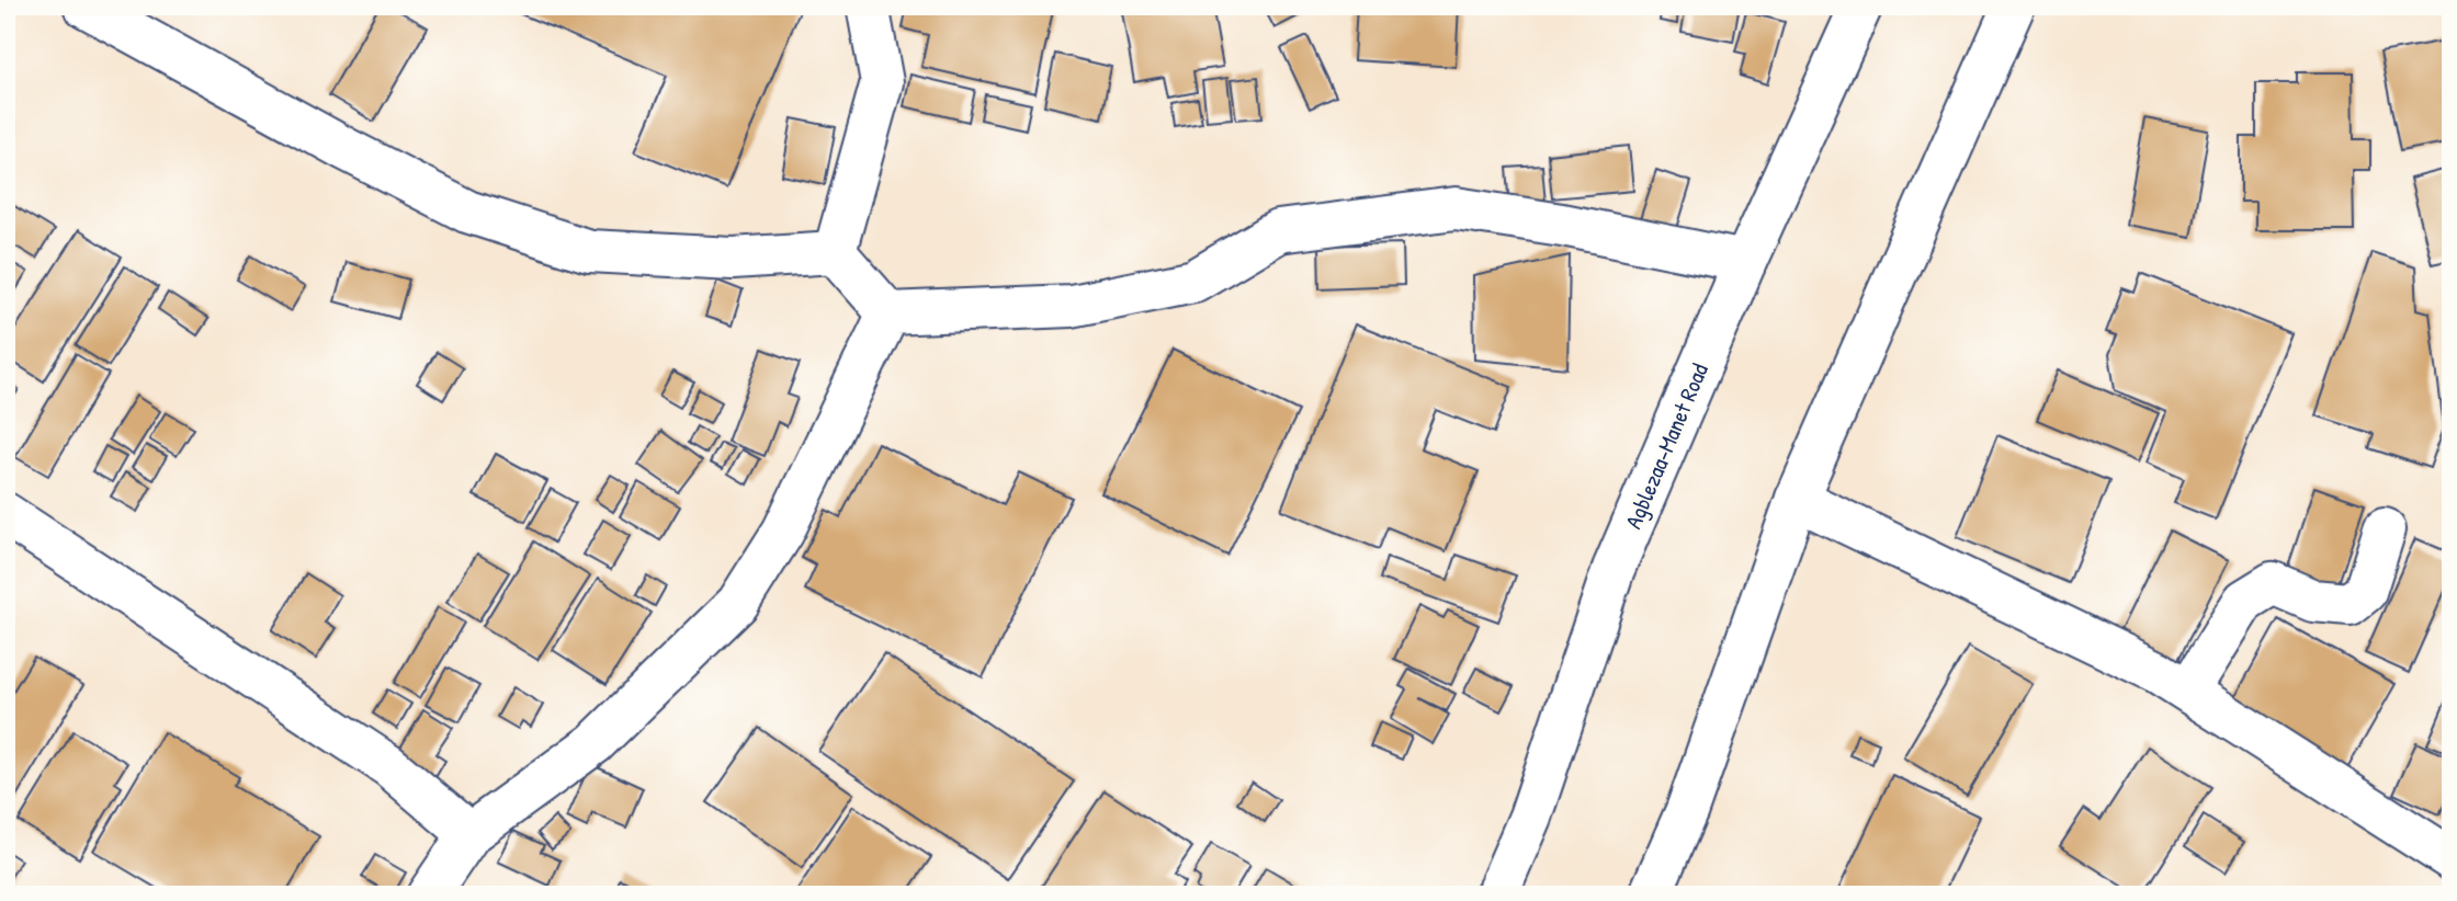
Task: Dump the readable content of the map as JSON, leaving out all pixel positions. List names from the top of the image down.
{
  "streets": {
    "street": ["Agblezaa-Manet Road"]
  }
}
